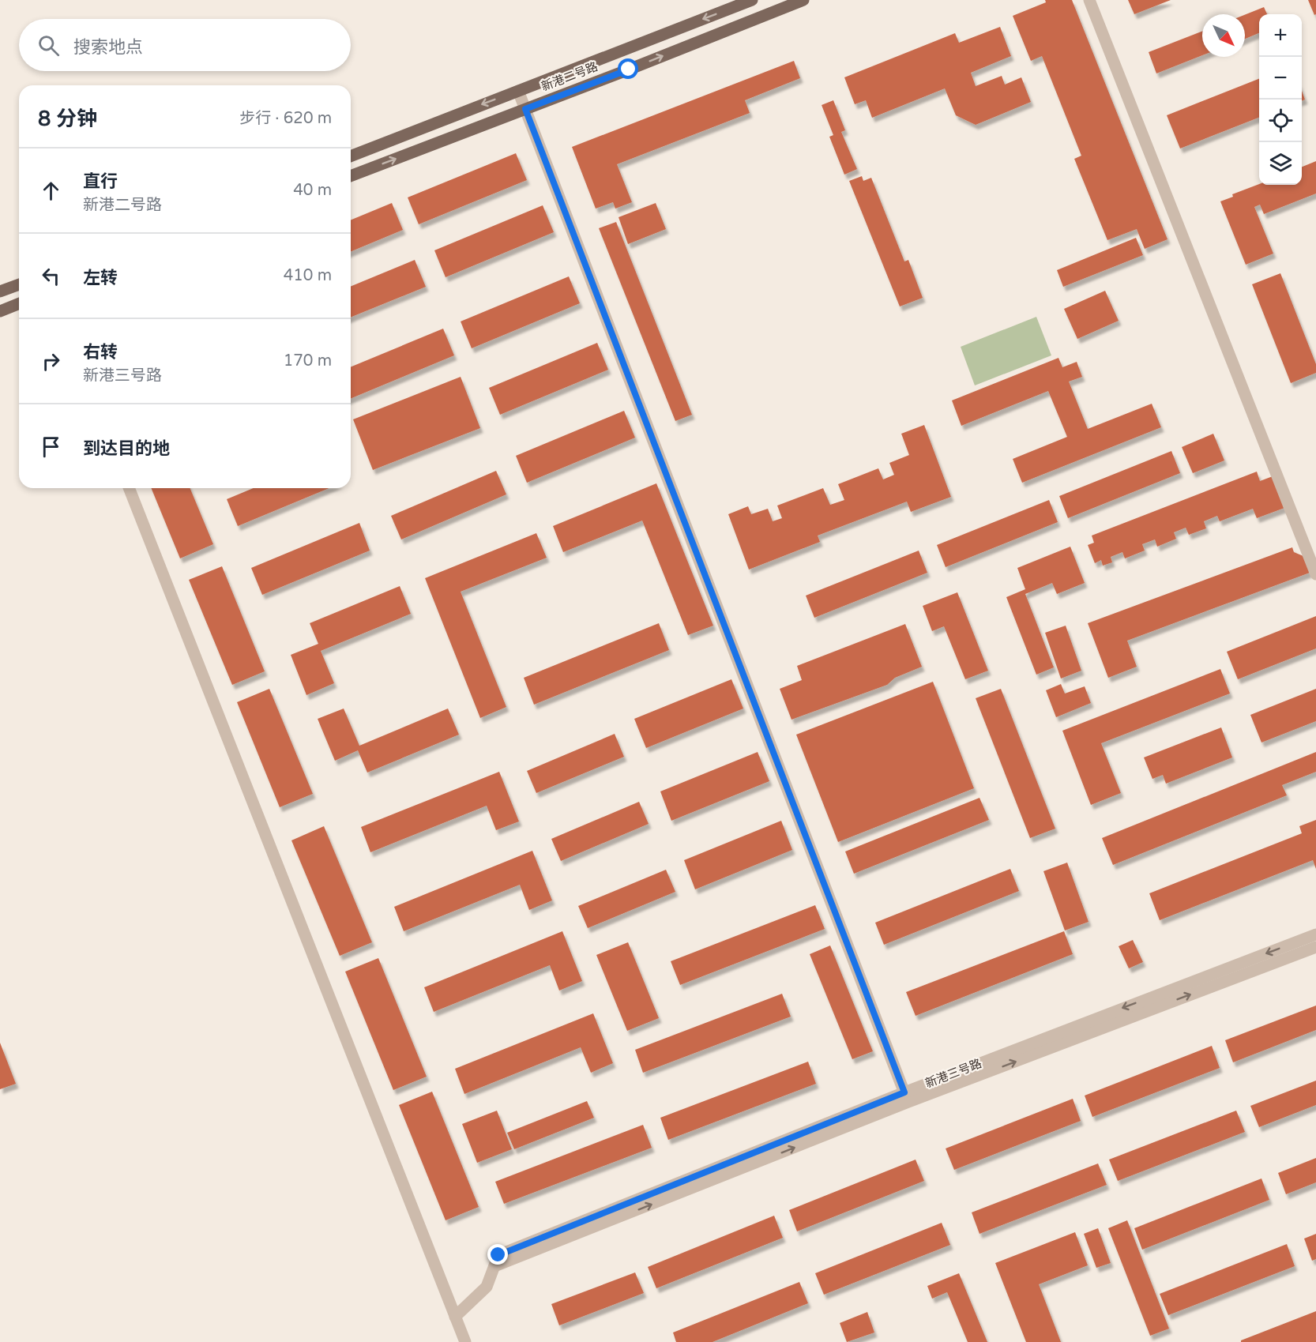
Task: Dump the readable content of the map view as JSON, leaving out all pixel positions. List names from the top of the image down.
{
  "streets": {
    "main road": ["新港二号路"],
    "street": ["新港三号路"]
  },
  "north": "bottom right",
  "page": {
    "map_buttons": ["+", "−"],
    "search": "搜索地点",
    "heading": ["8 分钟", "步行 · 620 m"],
    "list": [
      ["直行", "新港二号路", "40 m"],
      ["左转", "410 m"],
      ["右转", "新港三号路", "170 m"],
      "到达目的地"
    ]
  }
}
